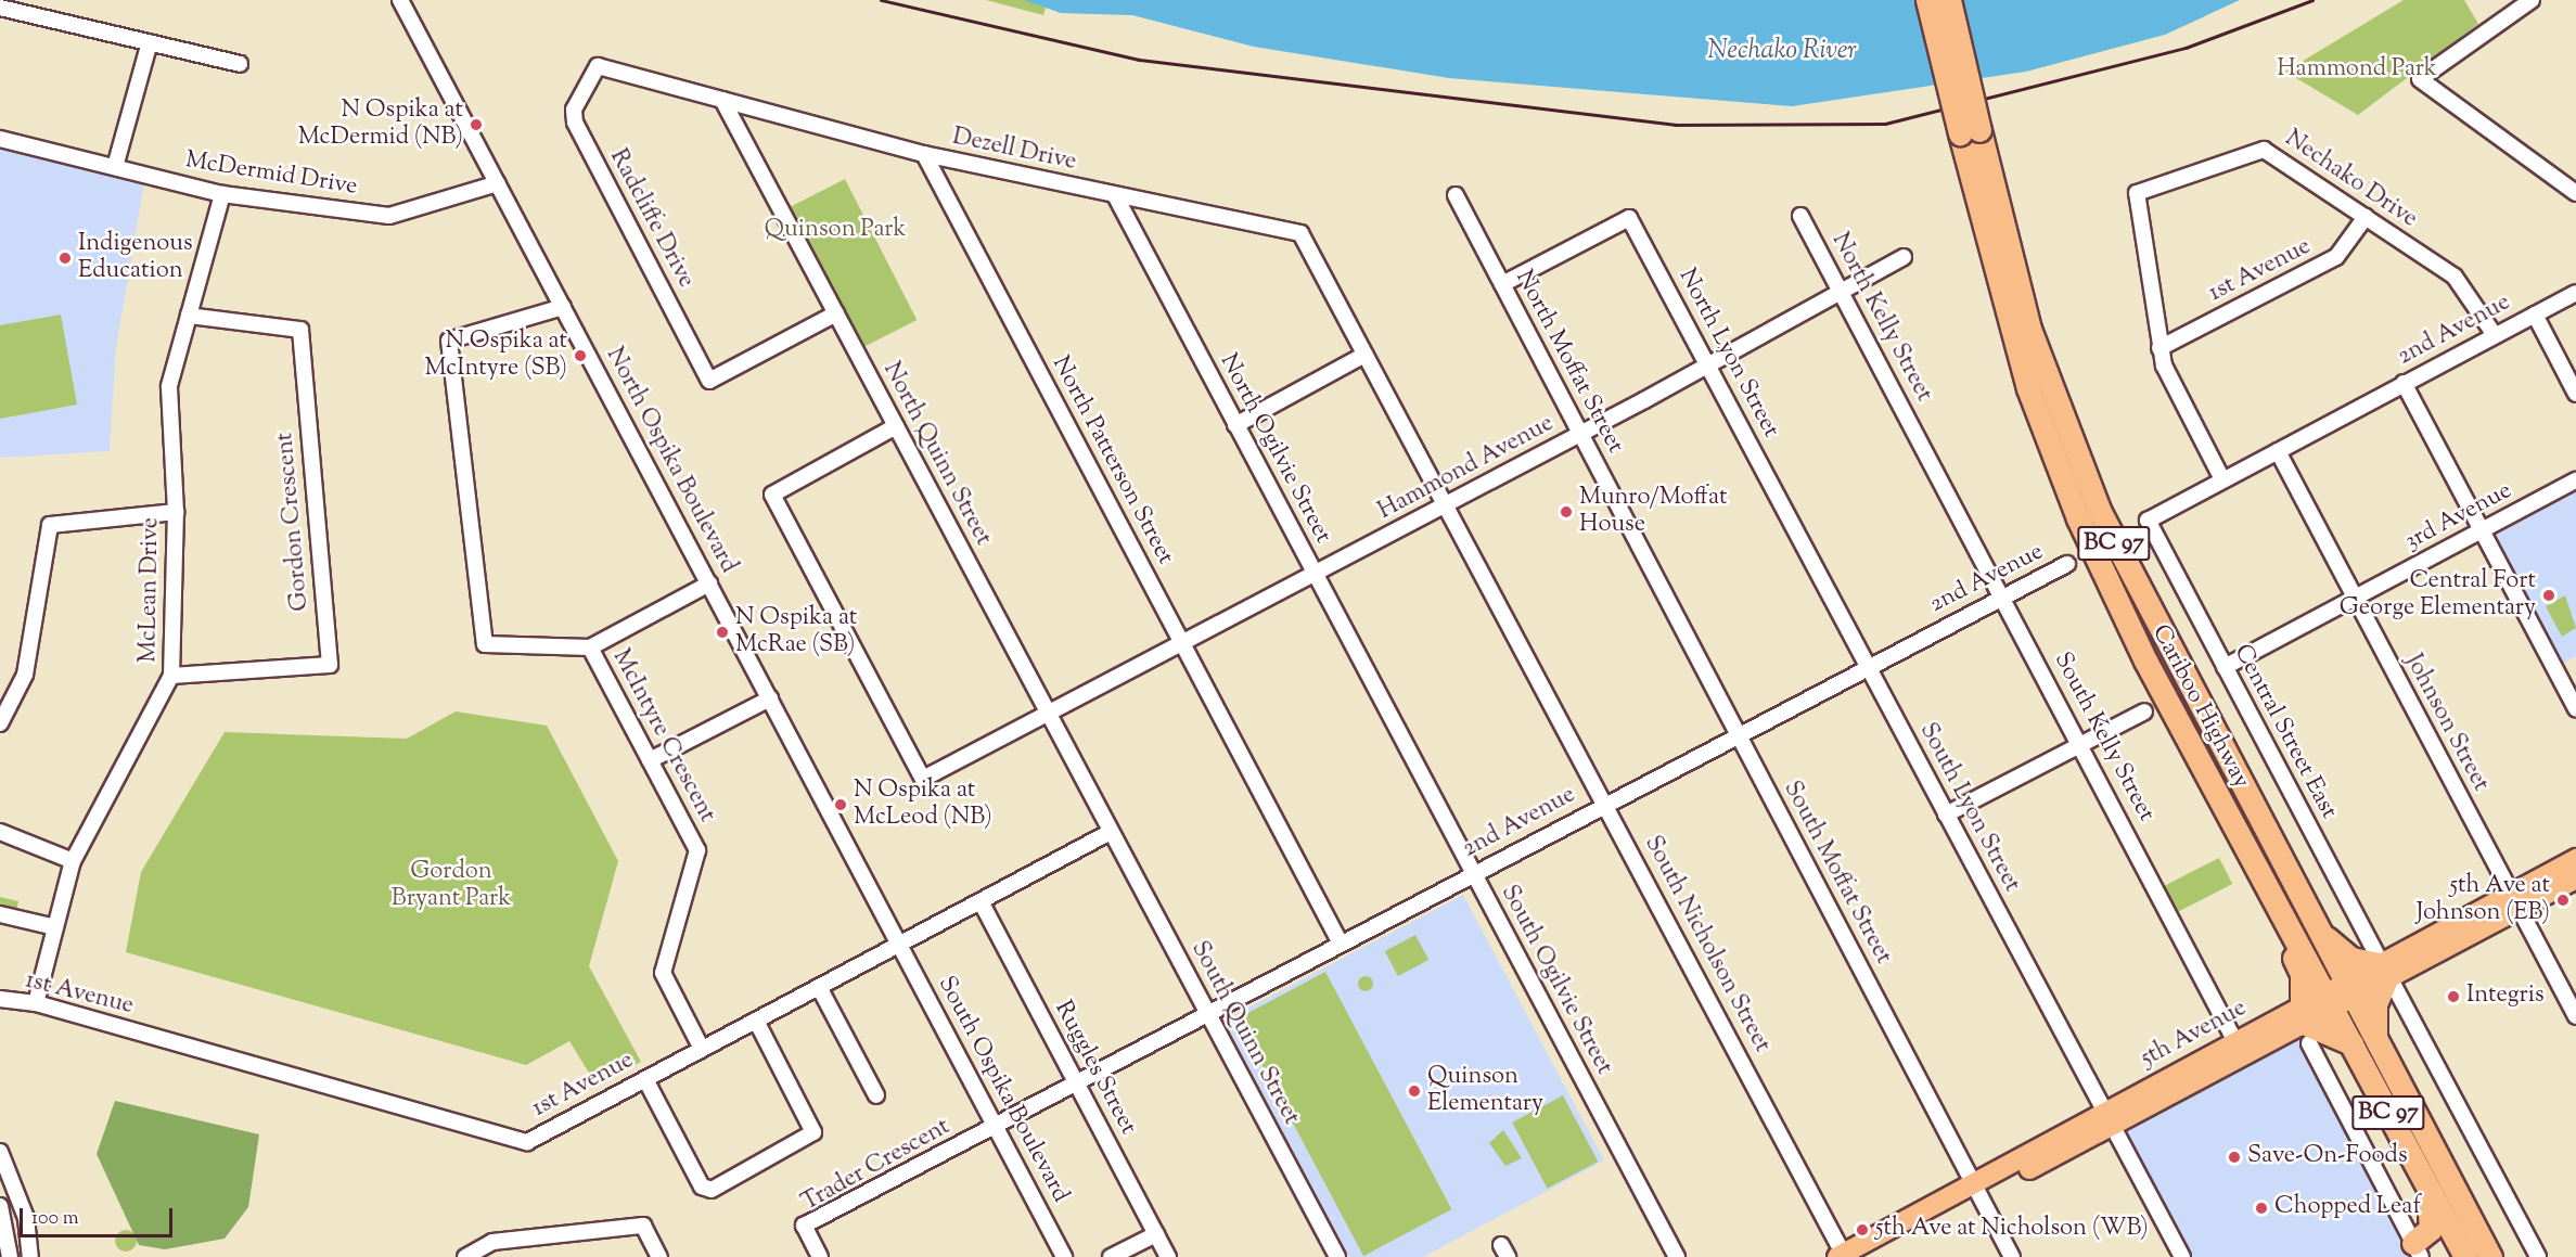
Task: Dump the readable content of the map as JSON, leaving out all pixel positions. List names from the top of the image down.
{
  "streets": {
    "highway": ["BC 97", "Cariboo Highway"],
    "main road": ["5th Avenue"],
    "street": [
      "Dezell Drive",
      "McDermid Drive",
      "Nechako Drive",
      "Radcliffe Drive",
      "1st Avenue",
      "North Kelly Street",
      "2nd Avenue",
      "North Lyon Street",
      "North Moffat Street",
      "North Ogilvie Street",
      "North Quinn Street",
      "North Ospika Boulevard",
      "North Patterson Street",
      "Hammond Avenue",
      "3rd Avenue",
      "Gordon Crescent",
      "McLean Drive",
      "Johnson Street",
      "Central Street East",
      "McIntyre Crescent",
      "South Kelly Street",
      "South Lyon Street",
      "South Moffat Street",
      "South Nicholson Street",
      "South Ogilvie Street",
      "South Quinn Street",
      "Ruggles Street",
      "South Ospika Boulevard",
      "Trader Crescent"
    ]
  },
  "crossings": [
    ["Dezell Drive", "Radcliffe Drive"],
    ["Dezell Drive", "North Ogilvie Street"],
    ["Dezell Drive", "North Quinn Street"],
    ["Dezell Drive", "North Patterson Street"],
    ["Dezell Drive", "South Nicholson Street"],
    ["McDermid Drive", "North Ospika Boulevard"],
    ["McDermid Drive", "McLean Drive"],
    ["Nechako Drive", "1st Avenue"],
    ["Nechako Drive", "2nd Avenue"],
    ["Radcliffe Drive", "North Quinn Street"],
    ["1st Avenue", "North Quinn Street"],
    ["1st Avenue", "North Ospika Boulevard"],
    ["1st Avenue", "McLean Drive"],
    ["1st Avenue", "McIntyre Crescent"],
    ["1st Avenue", "South Quinn Street"],
    ["1st Avenue", "Ruggles Street"],
    ["1st Avenue", "South Ospika Boulevard"],
    ["North Kelly Street", "Hammond Avenue"],
    ["North Kelly Street", "South Kelly Street"],
    ["2nd Avenue", "North Patterson Street"],
    ["2nd Avenue", "Johnson Street"],
    ["2nd Avenue", "Central Street East"],
    ["2nd Avenue", "South Kelly Street"],
    ["2nd Avenue", "South Lyon Street"],
    ["2nd Avenue", "South Moffat Street"],
    ["2nd Avenue", "South Nicholson Street"],
    ["2nd Avenue", "South Ogilvie Street"],
    ["2nd Avenue", "South Quinn Street"],
    ["2nd Avenue", "Ruggles Street"],
    ["2nd Avenue", "South Ospika Boulevard"],
    ["2nd Avenue", "Trader Crescent"],
    ["North Lyon Street", "North Moffat Street"],
    ["North Lyon Street", "Hammond Avenue"],
    ["North Lyon Street", "South Lyon Street"],
    ["North Moffat Street", "Hammond Avenue"],
    ["North Moffat Street", "South Moffat Street"],
    ["North Ogilvie Street", "Hammond Avenue"],
    ["North Ogilvie Street", "South Ogilvie Street"],
    ["North Quinn Street", "Hammond Avenue"],
    ["North Quinn Street", "South Quinn Street"],
    ["North Ospika Boulevard", "McIntyre Crescent"],
    ["North Ospika Boulevard", "South Ospika Boulevard"],
    ["North Patterson Street", "Hammond Avenue"],
    ["Hammond Avenue", "South Nicholson Street"],
    ["3rd Avenue", "Johnson Street"],
    ["3rd Avenue", "Central Street East"],
    ["Gordon Crescent", "McLean Drive"],
    ["BC 97", "Cariboo Highway"],
    ["Cariboo Highway", "5th Avenue"],
    ["Johnson Street", "5th Avenue"],
    ["Central Street East", "5th Avenue"],
    ["South Kelly Street", "5th Avenue"],
    ["South Lyon Street", "5th Avenue"],
    ["South Moffat Street", "5th Avenue"],
    ["South Nicholson Street", "5th Avenue"],
    ["South Ospika Boulevard", "Trader Crescent"]
  ],
  "water": ["Nechako River"],
  "parks": ["Hammond Park", "Quinson Park", "Gordon Bryant Park"],
  "places": [
    "N Ospika at McDermid (NB)",
    "Indigenous Education",
    "N Ospika at McIntyre (SB)",
    "Munro/Moffat House",
    "Central Fort George Elementary",
    "N Ospika at McRae (SB)",
    "N Ospika at McLeod (NB)",
    "5th Ave at Johnson (EB)",
    "Integris",
    "Quinson Elementary",
    "Save-On-Foods",
    "Chopped Leaf",
    "5th Ave at Nicholson (WB)"
  ],
  "scale_bar": "100 m"
}
